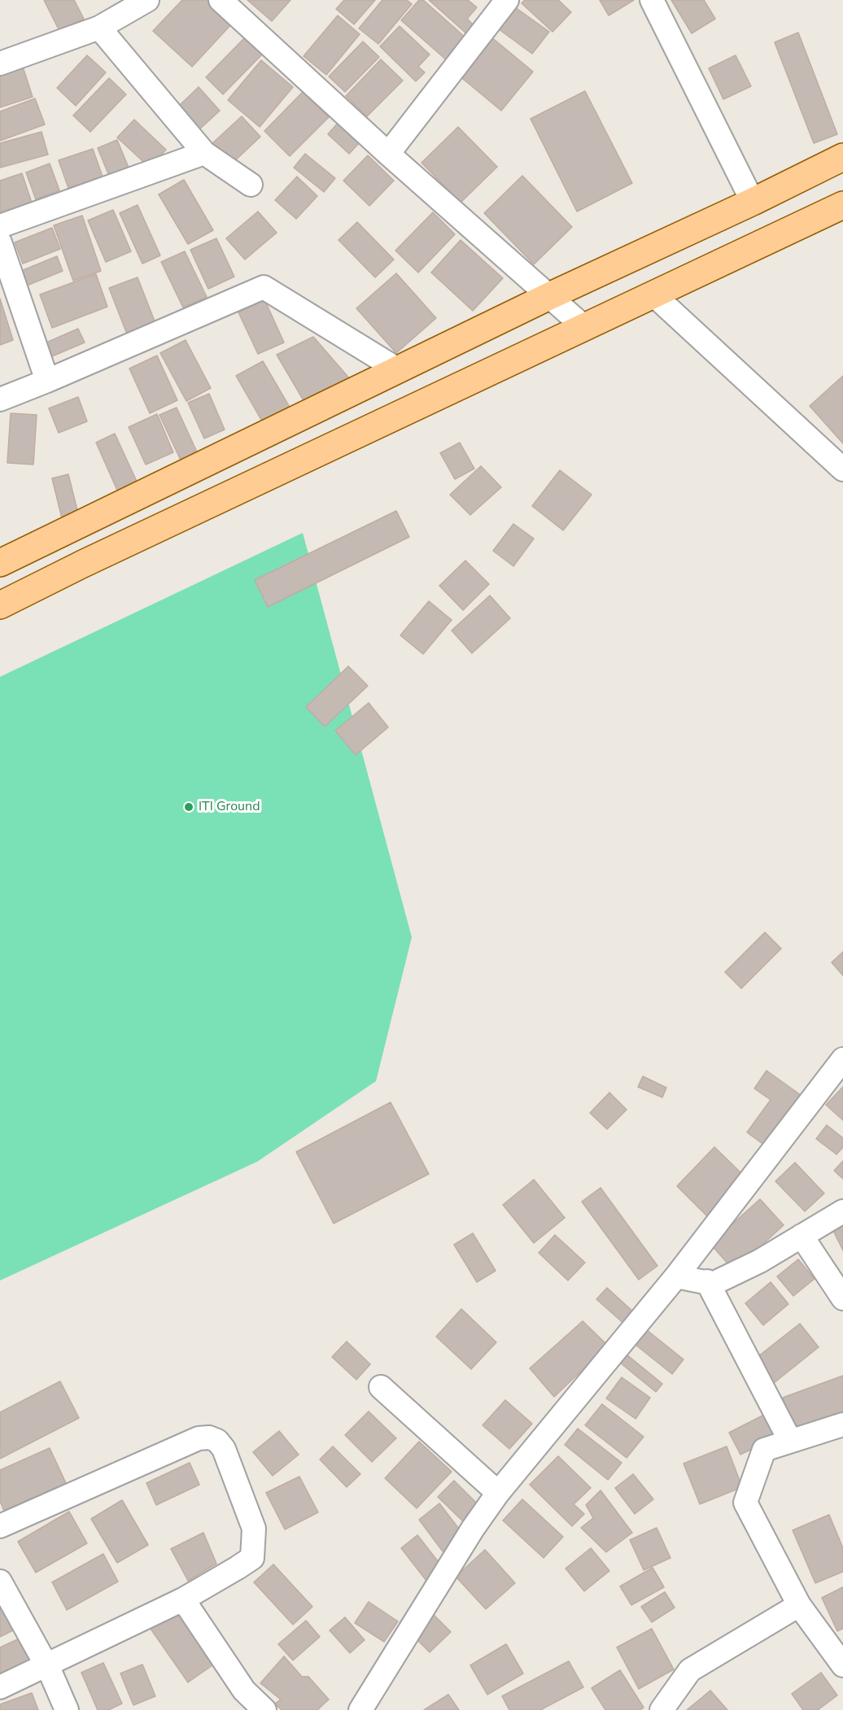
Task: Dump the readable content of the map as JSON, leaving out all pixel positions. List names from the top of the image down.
{
  "places": ["ITI Ground"]
}
